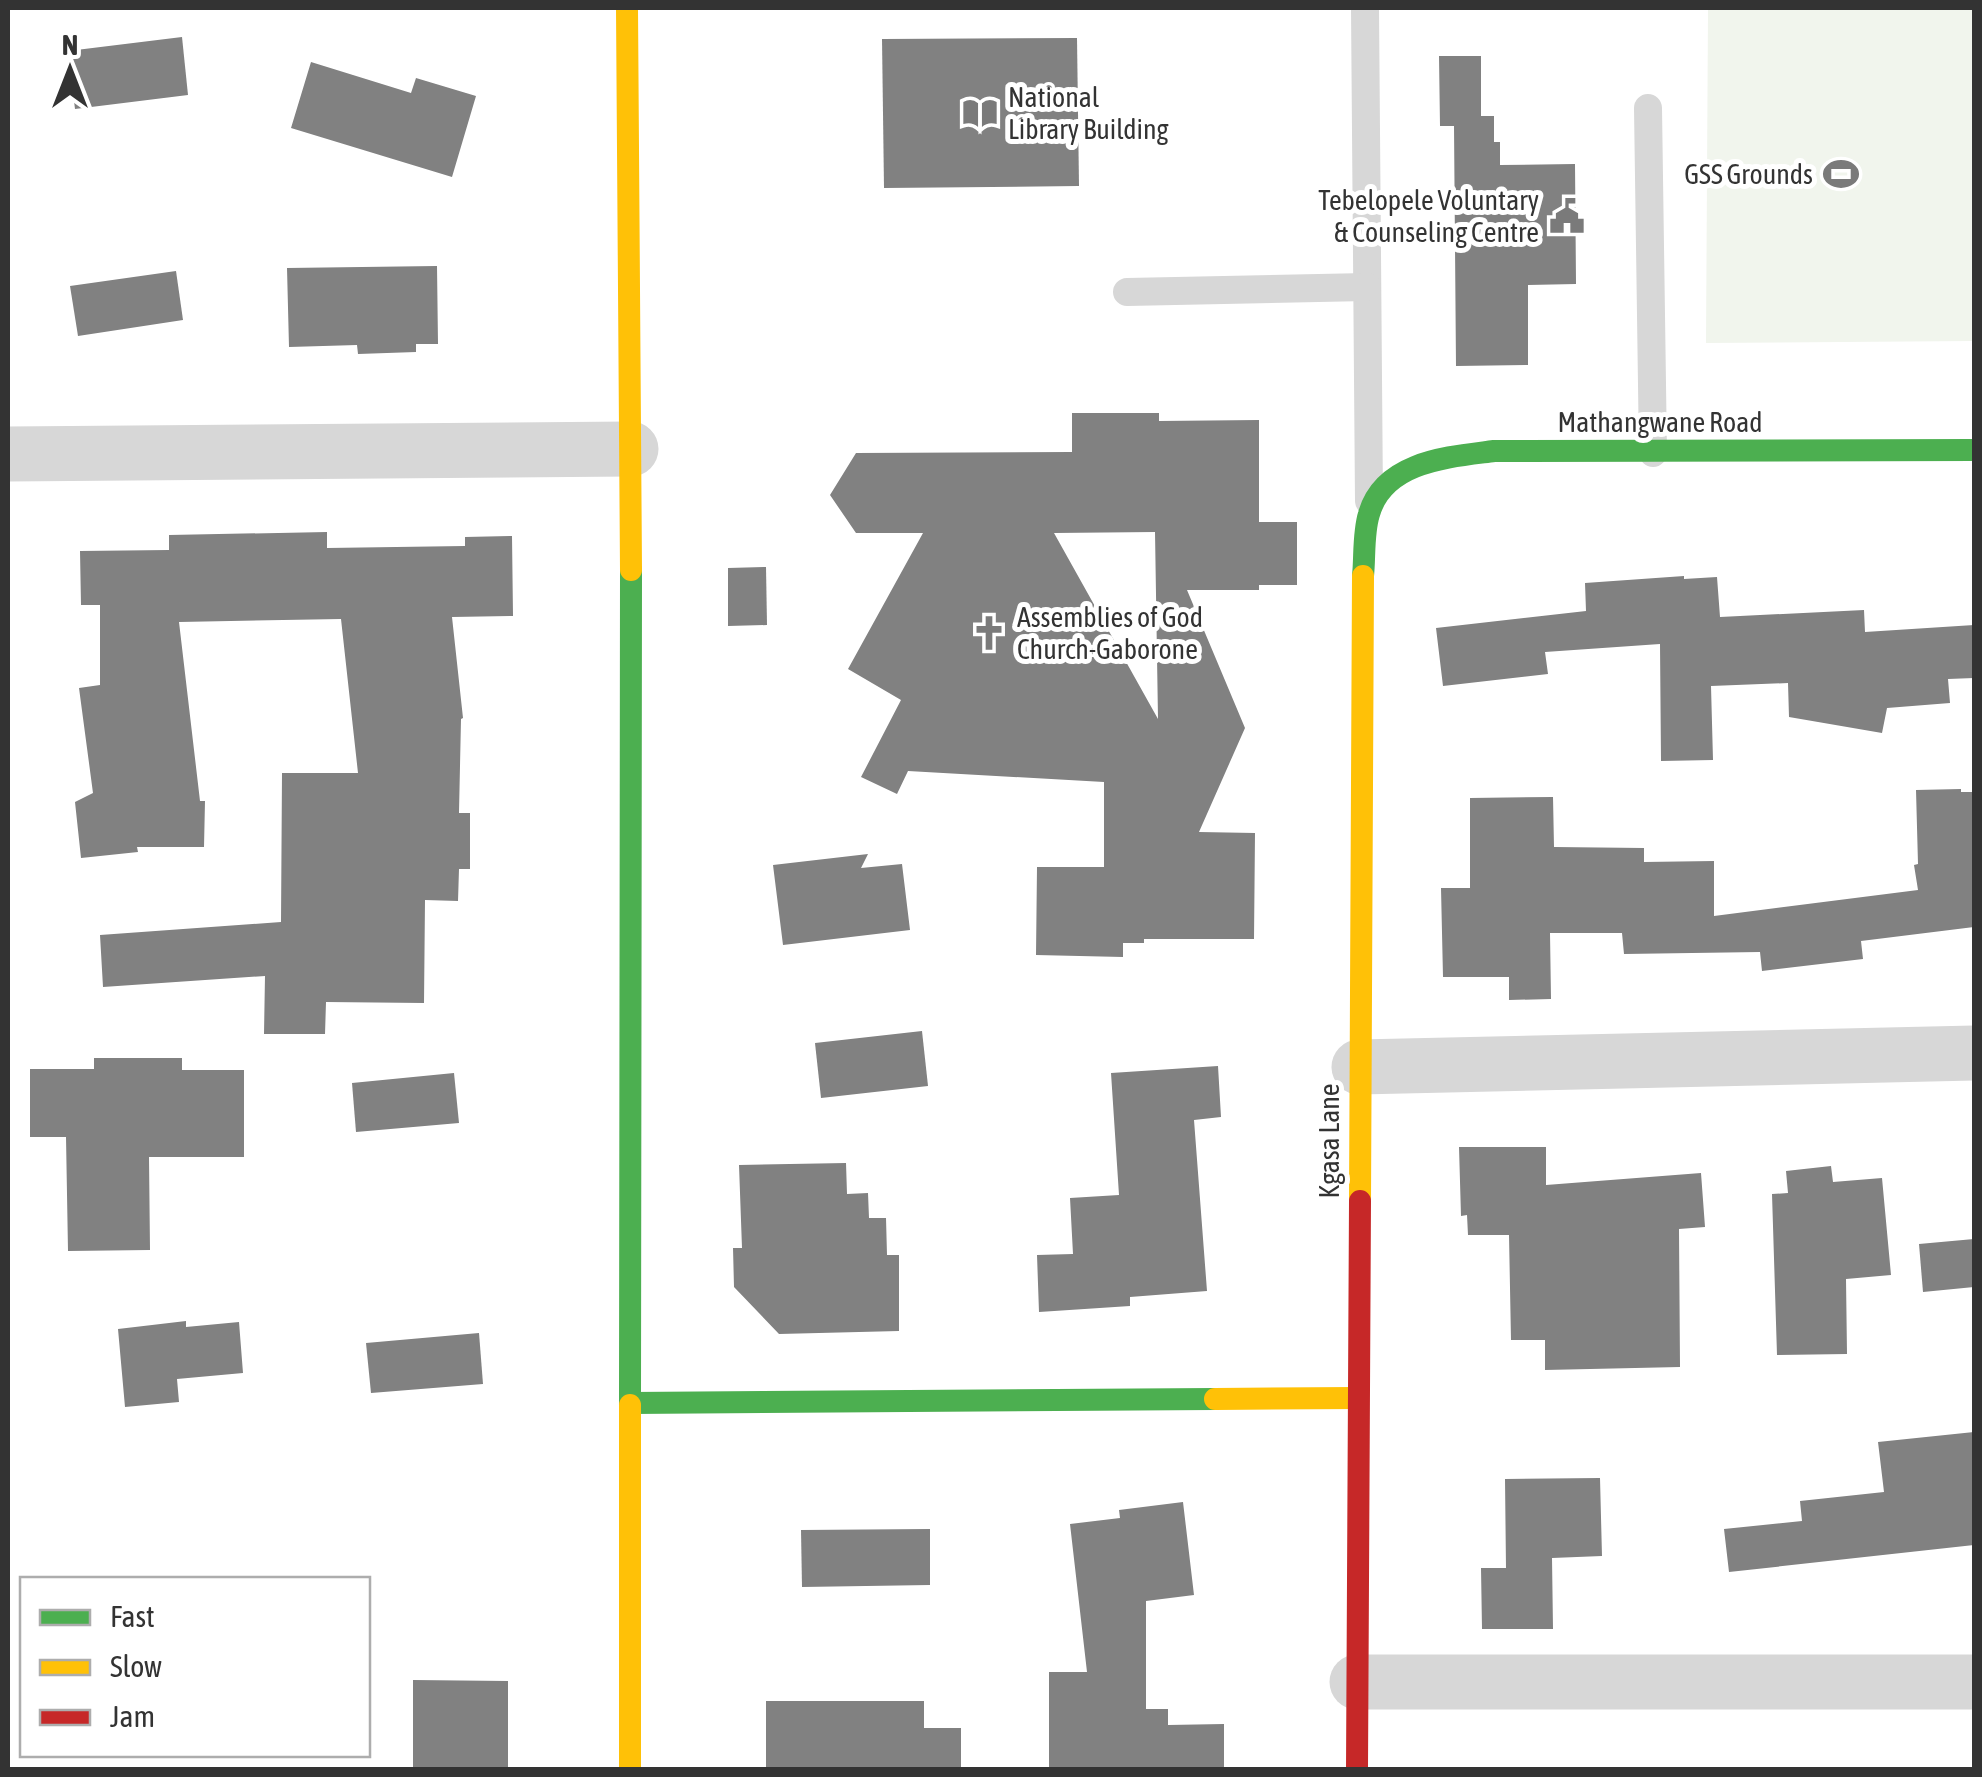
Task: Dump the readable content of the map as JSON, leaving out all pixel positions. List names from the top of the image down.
{
  "streets": {
    "street": ["Mathangwane Road", "Kgasa Lane"]
  },
  "crossings": [
    ["Mathangwane Road", "Kgasa Lane"]
  ],
  "places": {
    "library": ["National Library Building"],
    "sports": ["GSS Grounds"],
    "public building": ["Tebelopele Voluntary & Counseling Centre"],
    "church": ["Assemblies of God Church-Gaborone"]
  },
  "legend": ["Fast", "Slow", "Jam"],
  "north": "top"
}
